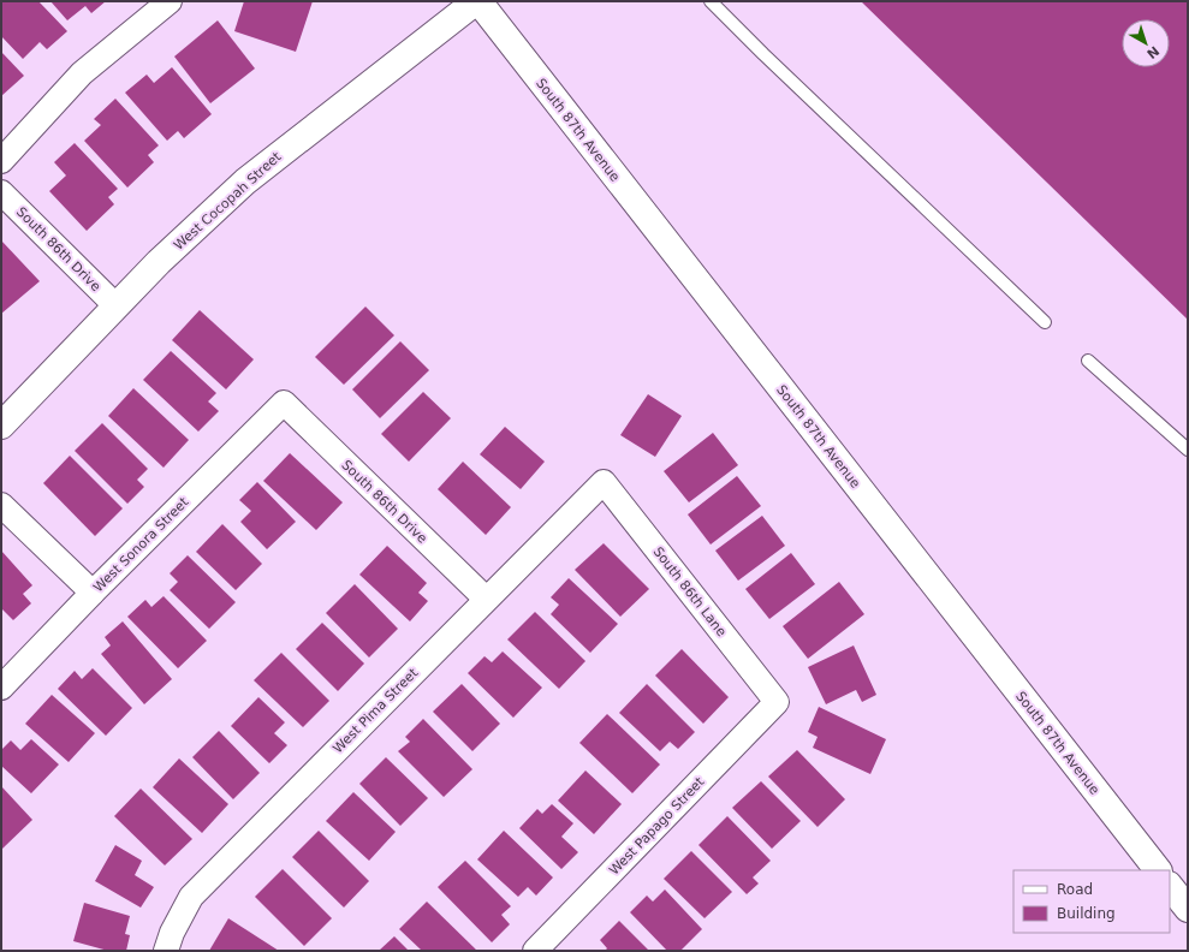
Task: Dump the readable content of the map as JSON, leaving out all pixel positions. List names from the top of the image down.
{
  "streets": {
    "street": [
      "South 87th Avenue",
      "West Cocopah Street",
      "South 86th Drive",
      "West Sonora Street",
      "South 86th Lane",
      "West Pima Street",
      "West Papago Street"
    ]
  },
  "crossings": [
    ["South 87th Avenue", "West Cocopah Street"],
    ["West Cocopah Street", "South 86th Drive"],
    ["South 86th Drive", "West Sonora Street"],
    ["South 86th Drive", "West Pima Street"],
    ["South 86th Lane", "West Pima Street"],
    ["South 86th Lane", "West Papago Street"]
  ],
  "legend": ["Road", "Building"],
  "north": "bottom right"
}
